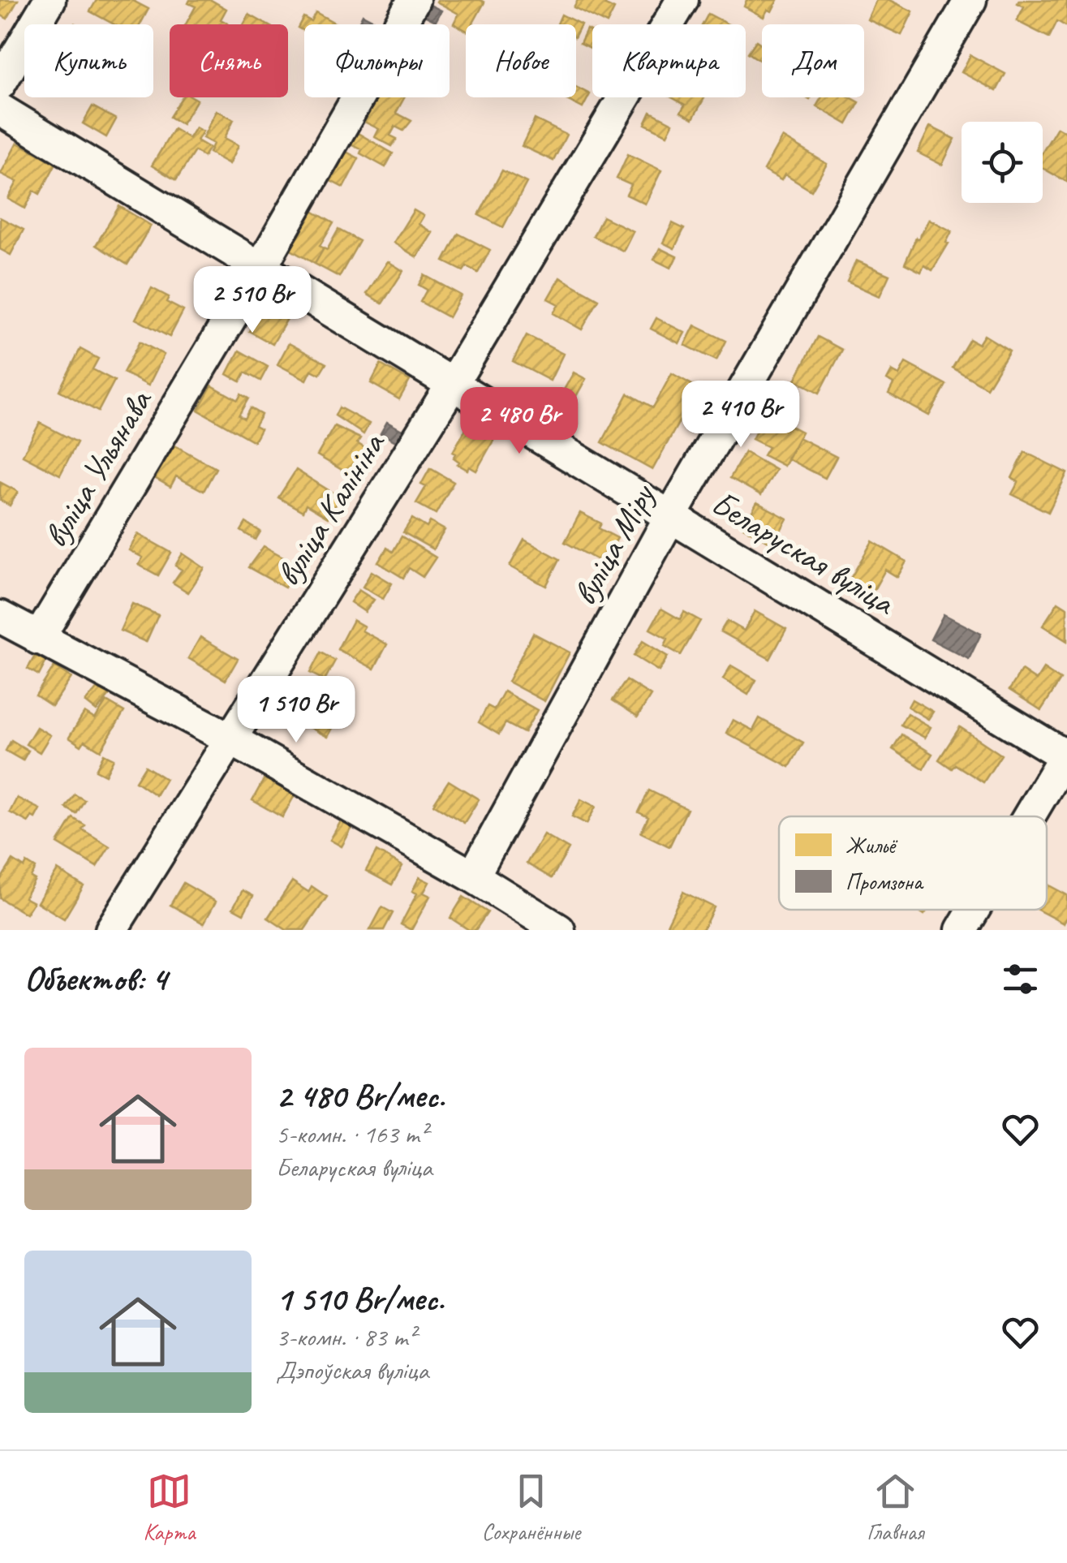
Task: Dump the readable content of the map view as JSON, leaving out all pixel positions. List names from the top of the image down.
{
  "streets": {
    "street": [
      "вуліца Ульянава",
      "вуліца Калініна",
      "вуліца Міру",
      "Беларуская вуліца"
    ]
  },
  "crossings": [
    ["вуліца Ульянава", "Беларуская вуліца"],
    ["вуліца Калініна", "Беларуская вуліца"],
    ["вуліца Міру", "Беларуская вуліца"]
  ],
  "legend": ["Жильё", "Промзона"],
  "page": {
    "chip": [
      "Купить",
      "Снять",
      "Фильтры",
      "Новое",
      "Квартира",
      "Дом"
    ],
    "price": [
      "2 510 Br",
      "2 410 Br",
      "2 480 Br",
      "1 510 Br"
    ],
    "heading": "Объектов: 4",
    "list": [
      {
        "name": "2 480 Br/мес.",
        "note": "5-комн. · 163 m² · Беларуская вуліца"
      },
      {
        "name": "1 510 Br/мес.",
        "note": "3-комн. · 83 m² · Дэпоўская вуліца"
      }
    ],
    "tabs": ["Карта", "Сохранённые", "Главная"]
  }
}
